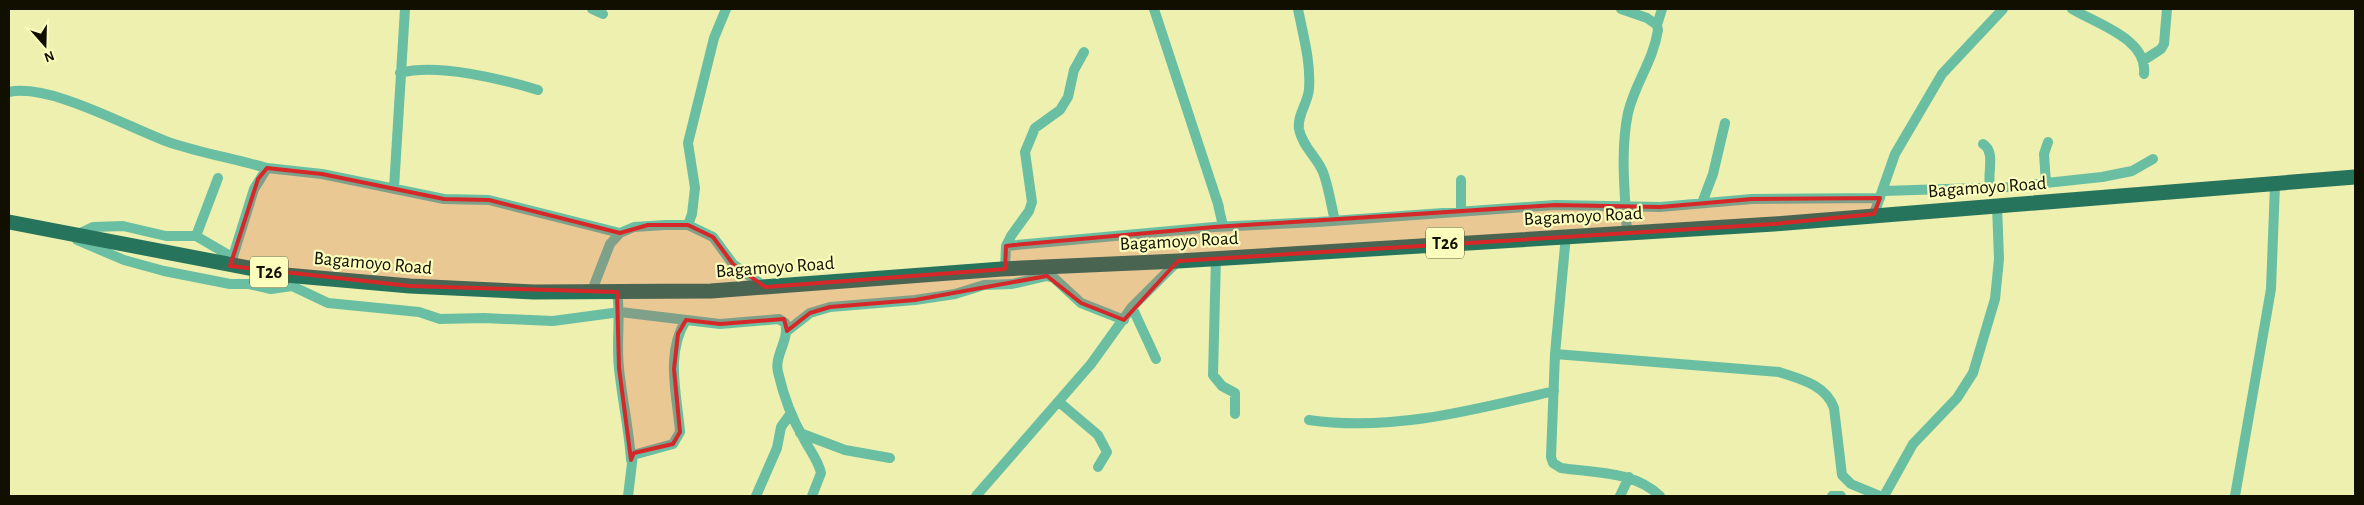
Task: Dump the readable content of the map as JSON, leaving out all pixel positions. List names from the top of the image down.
{
  "streets": {
    "highway": ["Bagamoyo Road", "T26"]
  },
  "north": "bottom"
}
